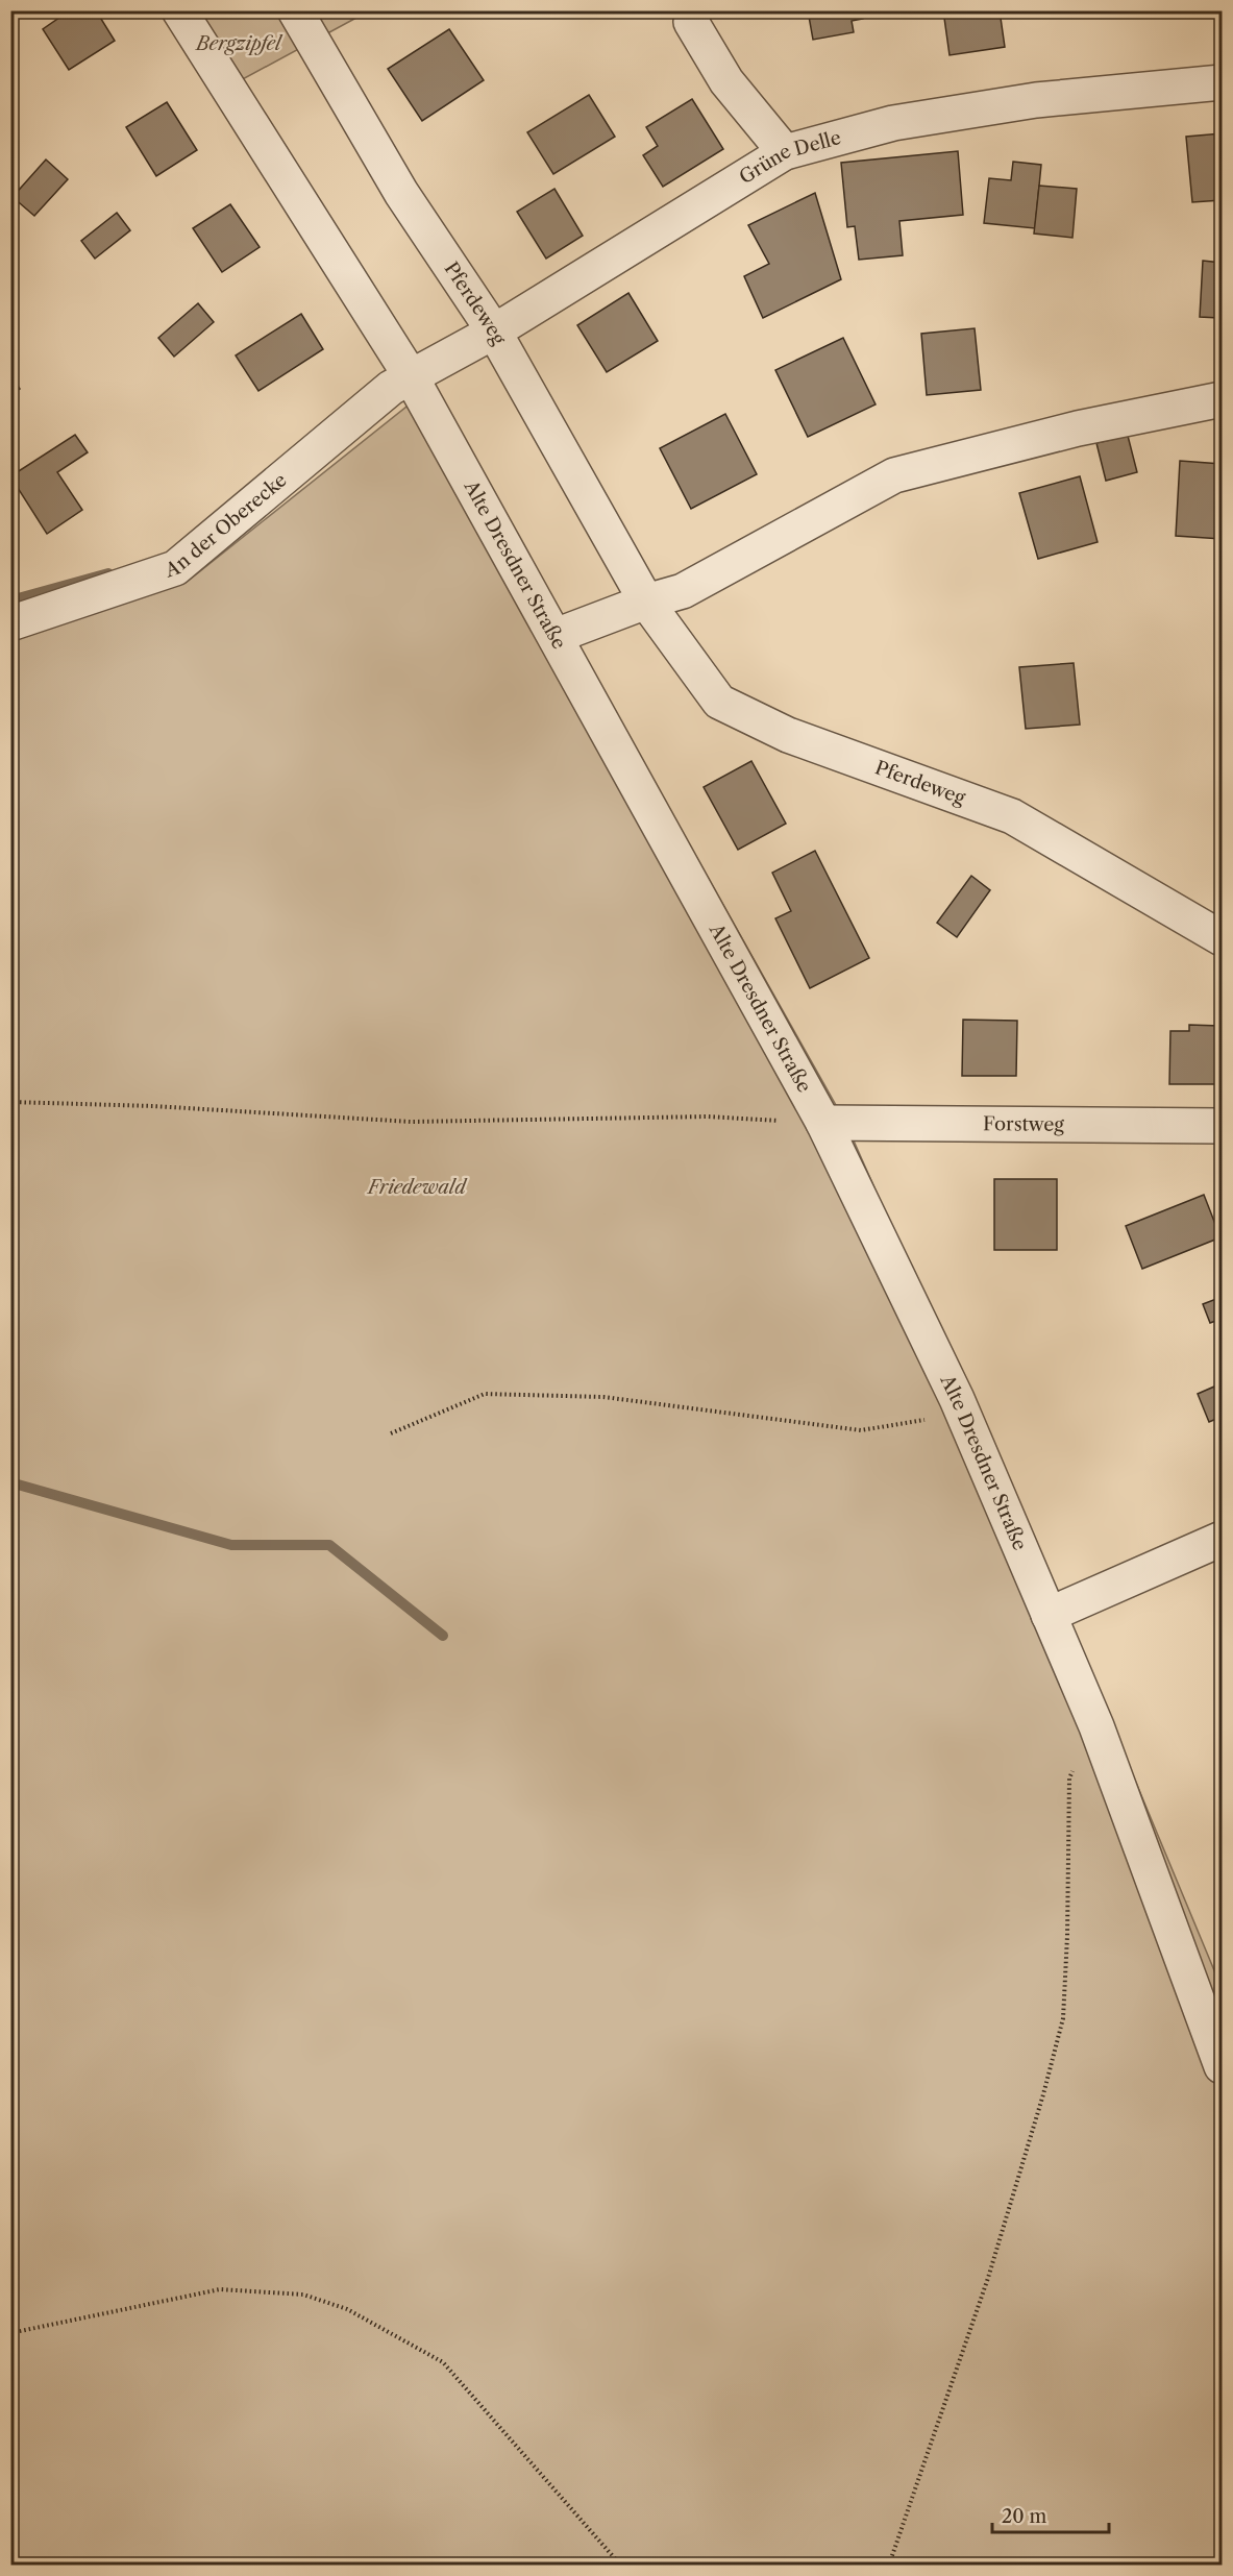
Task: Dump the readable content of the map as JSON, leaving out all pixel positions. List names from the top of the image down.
{
  "streets": {
    "street": [
      "Grüne Delle",
      "Pferdeweg",
      "An der Oberecke",
      "Alte Dresdner Straße",
      "Forstweg"
    ]
  },
  "crossings": [
    ["Grüne Delle", "Pferdeweg"],
    ["Grüne Delle", "An der Oberecke"],
    ["Grüne Delle", "Alte Dresdner Straße"],
    ["An der Oberecke", "Alte Dresdner Straße"],
    ["Alte Dresdner Straße", "Forstweg"]
  ],
  "parks": ["Bergzipfel", "Friedewald"],
  "scale_bar": "20 m"
}
